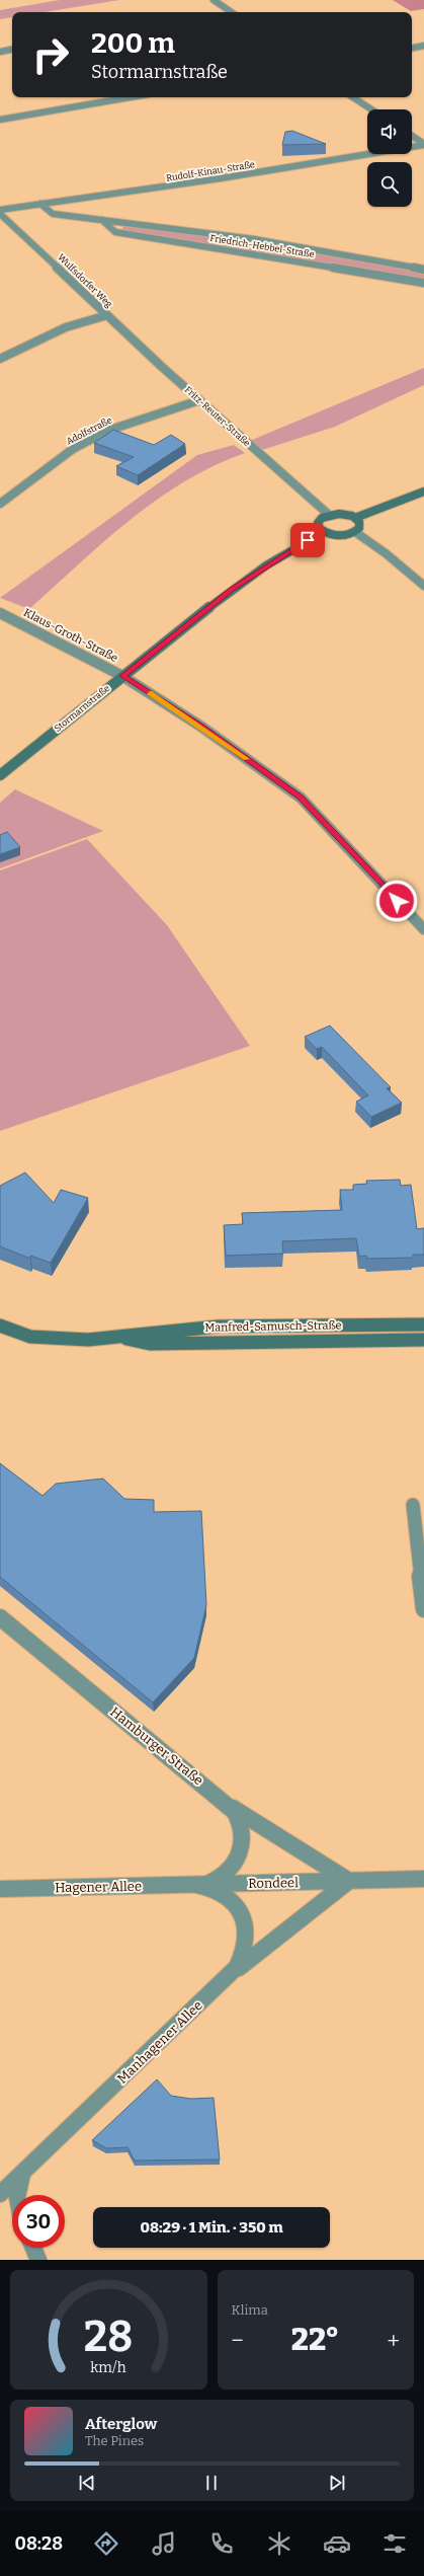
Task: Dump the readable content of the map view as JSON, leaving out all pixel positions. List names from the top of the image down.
{
  "streets": {
    "street": [
      "Rudolf-Kinau-Straße",
      "Friedrich-Hebbel-Straße",
      "Wulfsdorfer Weg",
      "Fritz-Reuter-Straße",
      "Adolfstraße",
      "Klaus-Groth-Straße",
      "Stormarnstraße",
      "Manfred-Samusch-Straße",
      "Hamburger Straße",
      "Rondeel",
      "Hagener Allee",
      "Manhagener Allee"
    ]
  },
  "crossings": [
    ["Rudolf-Kinau-Straße", "Friedrich-Hebbel-Straße"],
    ["Wulfsdorfer Weg", "Fritz-Reuter-Straße"],
    ["Fritz-Reuter-Straße", "Adolfstraße"],
    ["Klaus-Groth-Straße", "Stormarnstraße"],
    ["Hamburger Straße", "Rondeel"],
    ["Hamburger Straße", "Hagener Allee"],
    ["Hamburger Straße", "Manhagener Allee"],
    ["Rondeel", "Hagener Allee"],
    ["Rondeel", "Manhagener Allee"],
    ["Hagener Allee", "Manhagener Allee"]
  ],
  "page": {
    "turn": ["200 m", "Stormarnstraße"],
    "limit": "30",
    "trip": "08:29 · 1 Min. · 350 m",
    "tile": "Klima",
    "heat": ["−", "22°", "+"],
    "song": ["Afterglow", "The Pines"],
    "tabs": "08:28",
    "gauge": ["28", "km/h"]
  }
}
